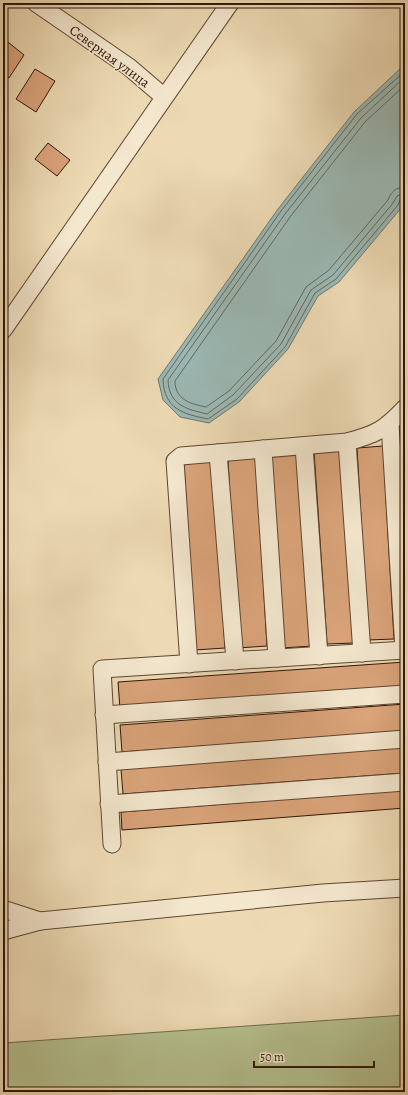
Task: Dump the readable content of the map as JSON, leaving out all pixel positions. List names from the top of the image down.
{
  "streets": {
    "street": ["Северная улица"]
  },
  "scale_bar": "50 m"
}
